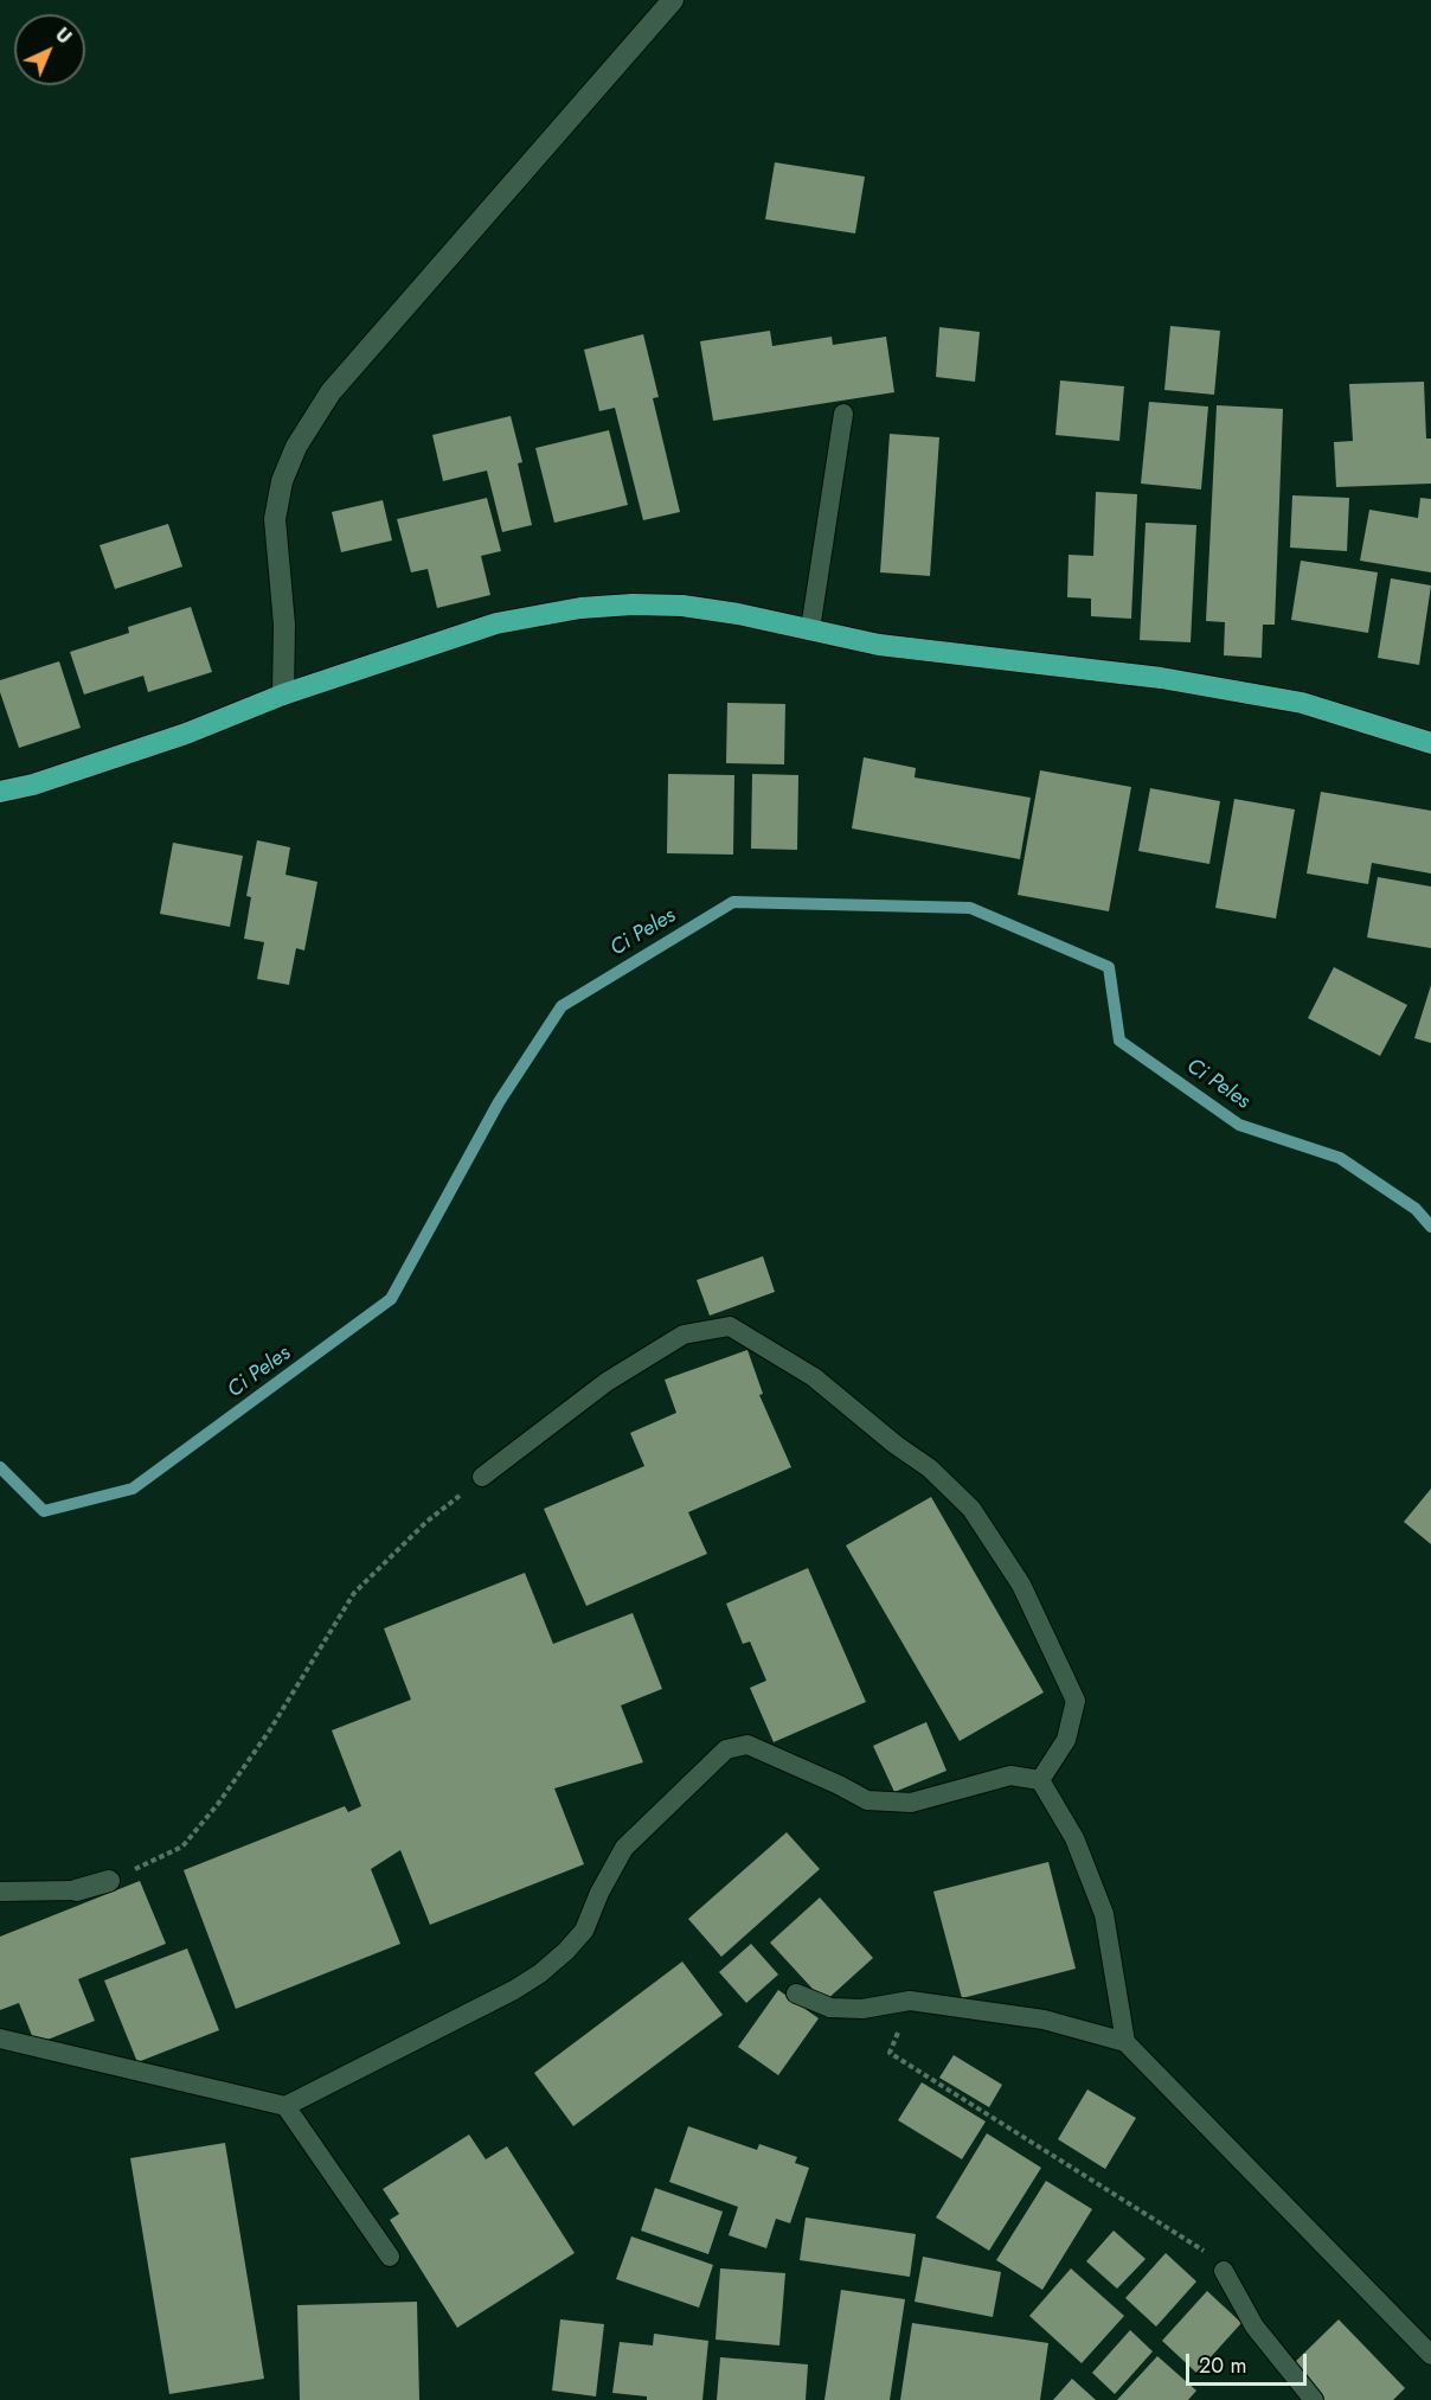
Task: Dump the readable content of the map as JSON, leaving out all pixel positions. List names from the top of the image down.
{
  "water": ["Ci Peles"],
  "scale_bar": "20 m",
  "north": "top right"
}
